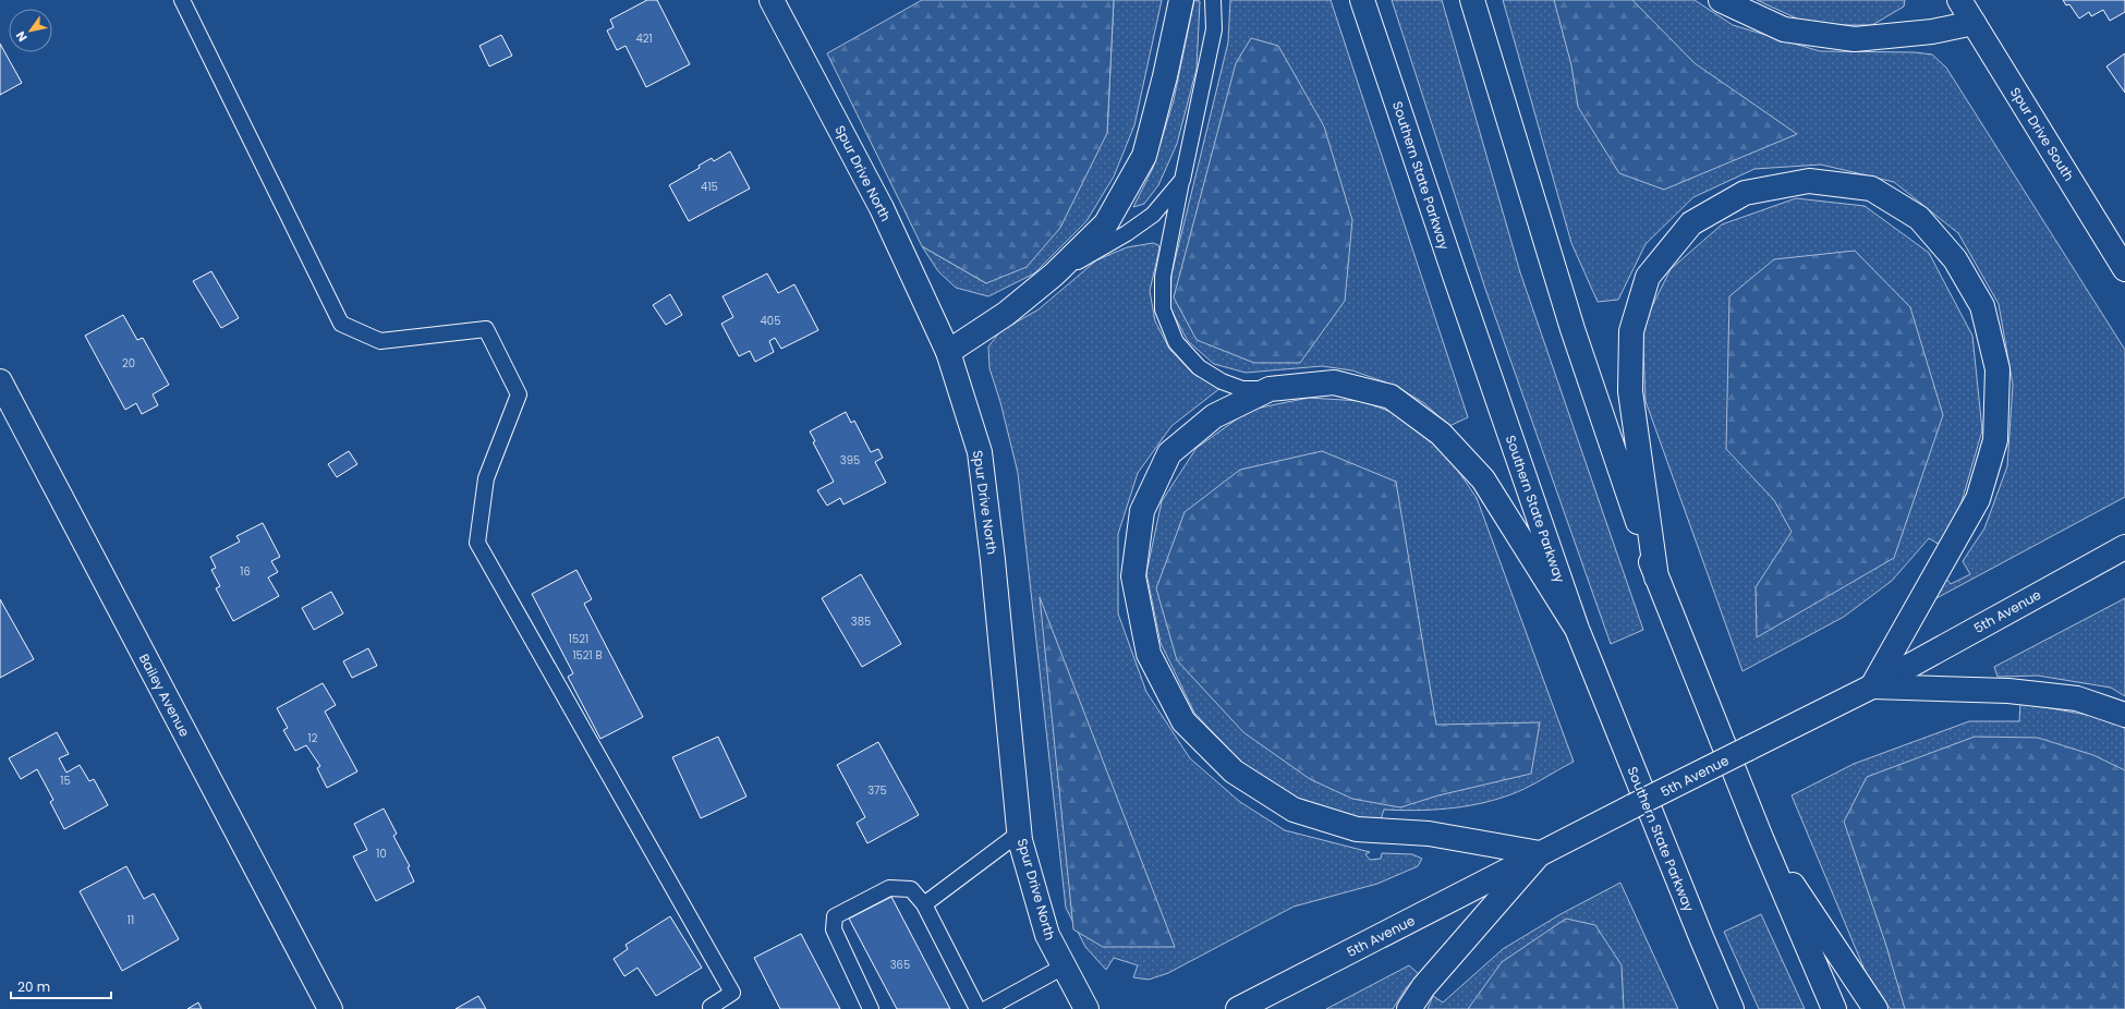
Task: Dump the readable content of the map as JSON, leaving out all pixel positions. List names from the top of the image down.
{
  "streets": {
    "main road": [
      "Spur Drive South",
      "Spur Drive North",
      "Southern State Parkway",
      "5th Avenue",
      "Bailey Avenue"
    ]
  },
  "house_numbers": [
    "421",
    "415",
    "405",
    "20",
    "395",
    "16",
    "385",
    "1521",
    "1521 B",
    "12",
    "15",
    "375",
    "10",
    "11",
    "365"
  ],
  "scale_bar": "20 m",
  "north": "bottom left"
}
